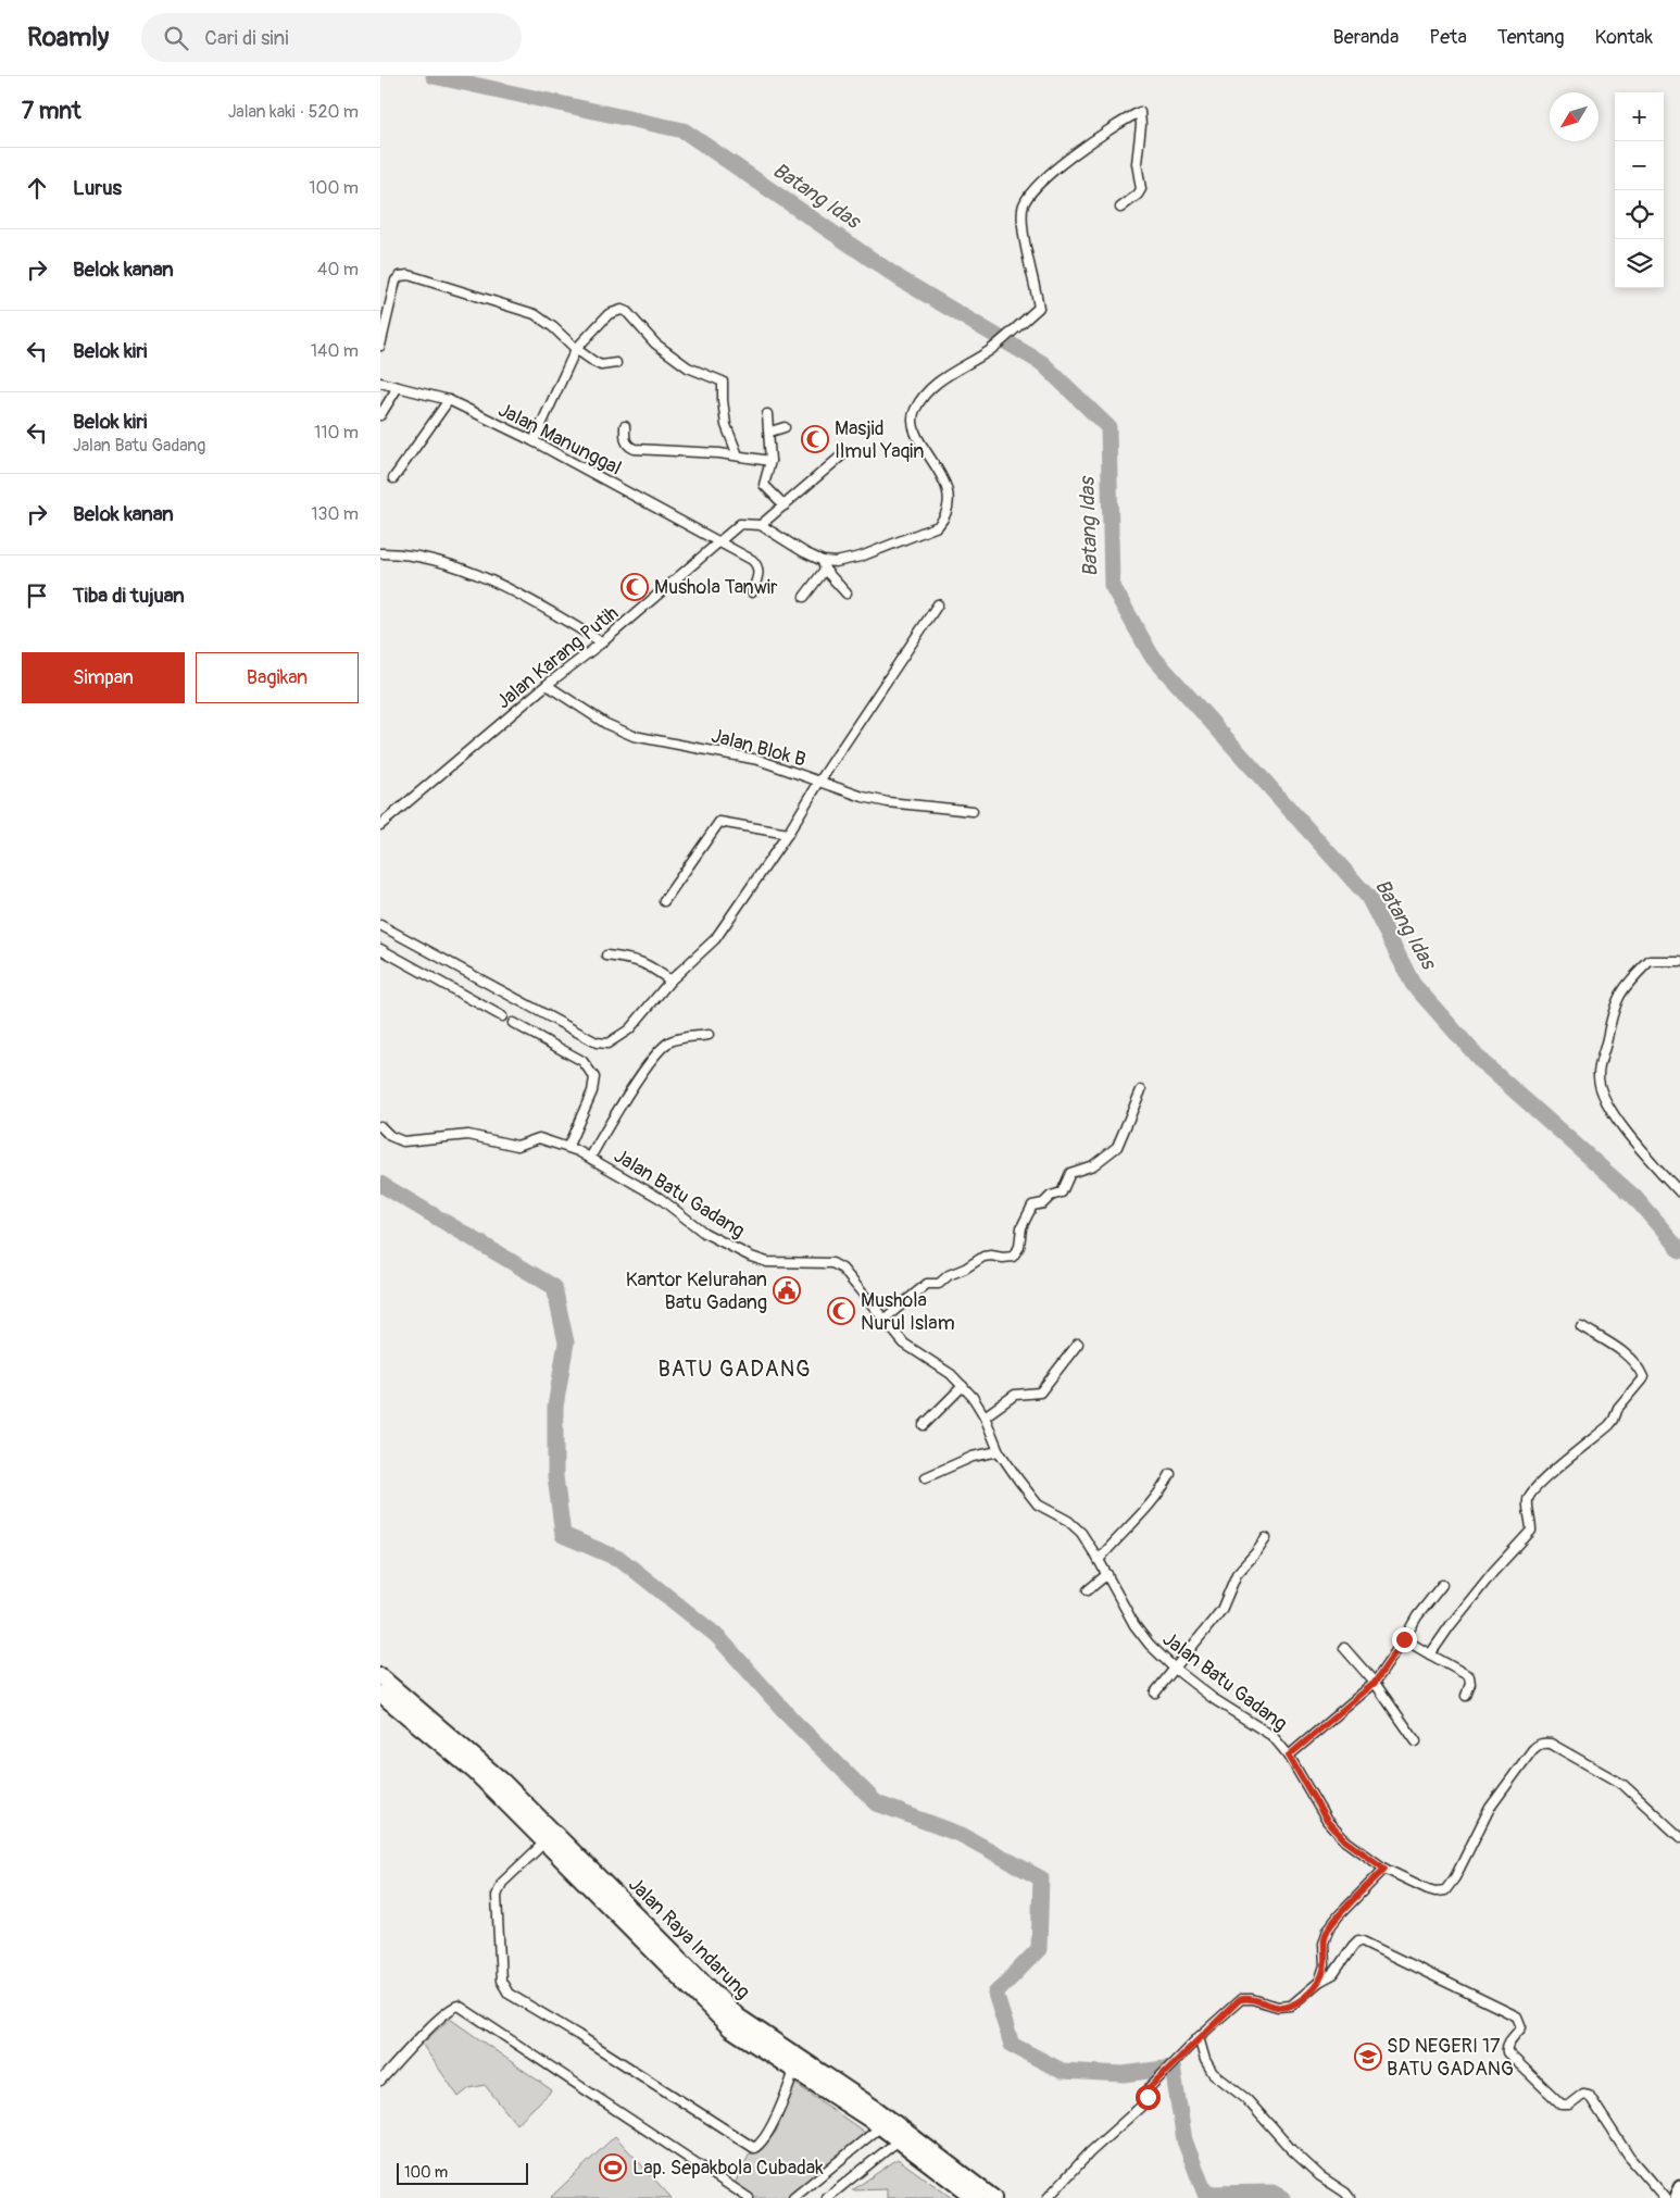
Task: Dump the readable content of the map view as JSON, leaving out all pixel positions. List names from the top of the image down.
{
  "streets": {
    "highway": ["Jalan Raya Indarung"],
    "street": [
      "Jalan Manunggal",
      "Jalan Karang Putih",
      "Jalan Blok B",
      "Jalan Batu Gadang"
    ]
  },
  "crossings": [
    ["Jalan Manunggal", "Jalan Karang Putih"],
    ["Jalan Karang Putih", "Jalan Blok B"]
  ],
  "districts": ["BATU GADANG"],
  "water": ["Batang Idas"],
  "places": {
    "mosque": ["Masjid Ilmul Yaqin", "Mushola Tanwir", "Mushola Nurul Islam"],
    "public building": ["Kantor Kelurahan Batu Gadang"],
    "school or university": ["SD NEGERI 17 BATU GADANG"],
    "sports": ["Lap. Sepakbola Cubadak"]
  },
  "scale_bar": "100 m",
  "north": "bottom left",
  "page": {
    "header": "Roamly",
    "search": "Cari di sini",
    "nav": [
      "Beranda",
      "Peta",
      "Tentang",
      "Kontak"
    ],
    "heading": ["7 mnt", "Jalan kaki · 520 m"],
    "map_buttons": ["+", "−"],
    "list": [
      ["Lurus", "100 m"],
      ["Belok kanan", "40 m"],
      ["Belok kiri", "140 m"],
      ["Belok kiri", "Jalan Batu Gadang", "110 m"],
      ["Belok kanan", "130 m"],
      "Tiba di tujuan"
    ],
    "buttons": ["Simpan", "Bagikan"],
    "scale": "100 m"
  }
}
